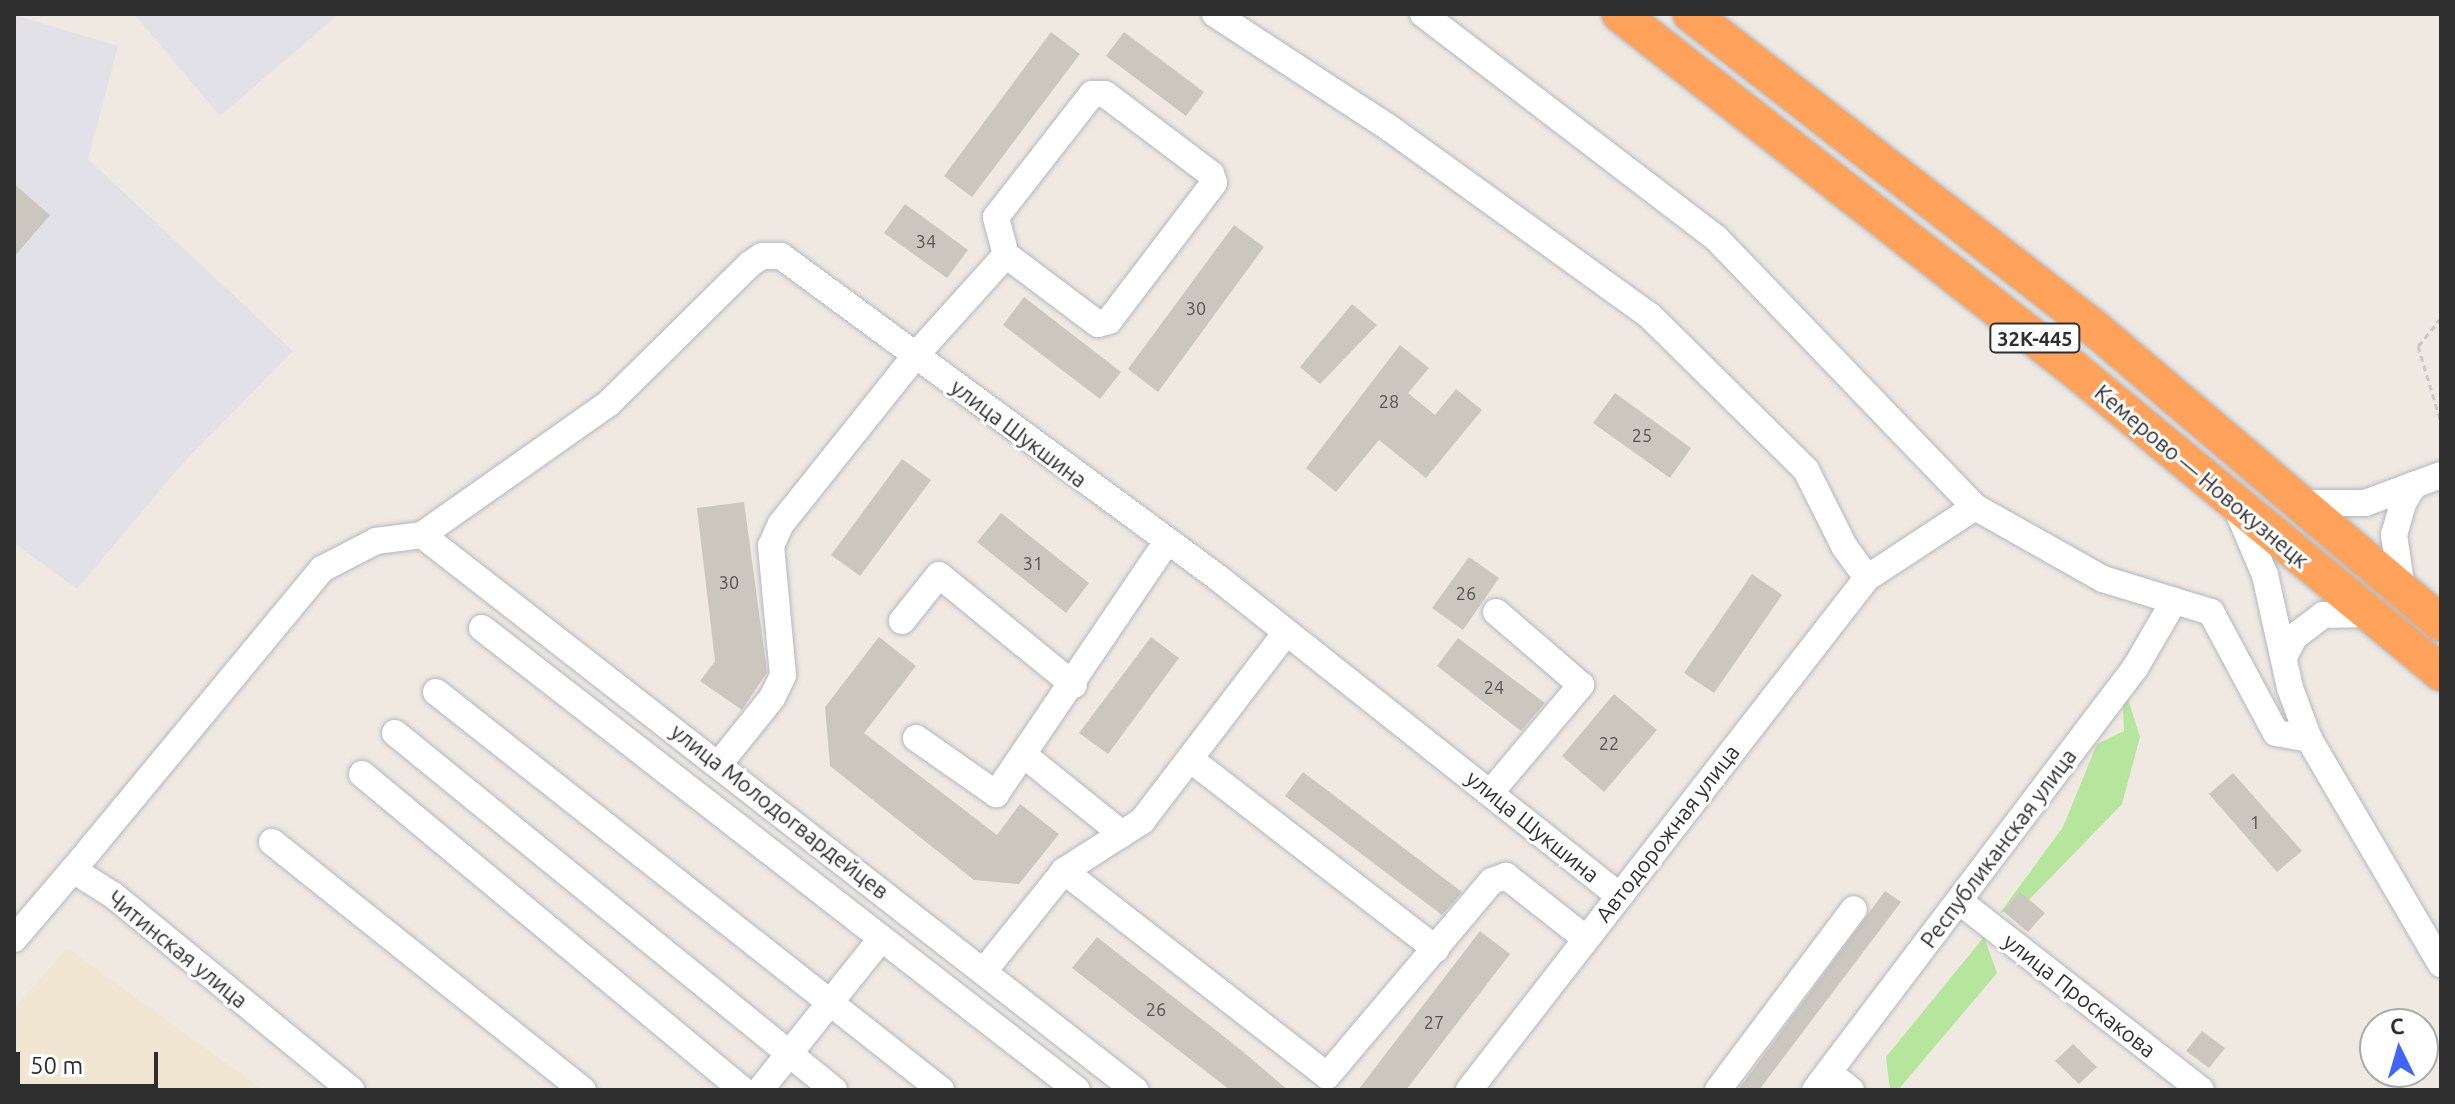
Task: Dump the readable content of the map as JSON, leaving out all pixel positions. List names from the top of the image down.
{
  "streets": {
    "highway": ["32К-445", "Кемерово — Новокузнецк"],
    "street": [
      "улица Шукшина",
      "улица Молодогвардейцев",
      "Автодорожная улица",
      "Республиканская улица",
      "Читинская улица",
      "улица Проскакова"
    ]
  },
  "crossings": [
    ["улица Шукшина", "улица Молодогвардейцев"],
    ["улица Шукшина", "Автодорожная улица"],
    ["Республиканская улица", "улица Проскакова"]
  ],
  "house_numbers": [
    "34",
    "30",
    "28",
    "25",
    "31",
    "30",
    "26",
    "24",
    "22",
    "1",
    "26",
    "27"
  ],
  "scale_bar": "50 m",
  "north": "top"
}
